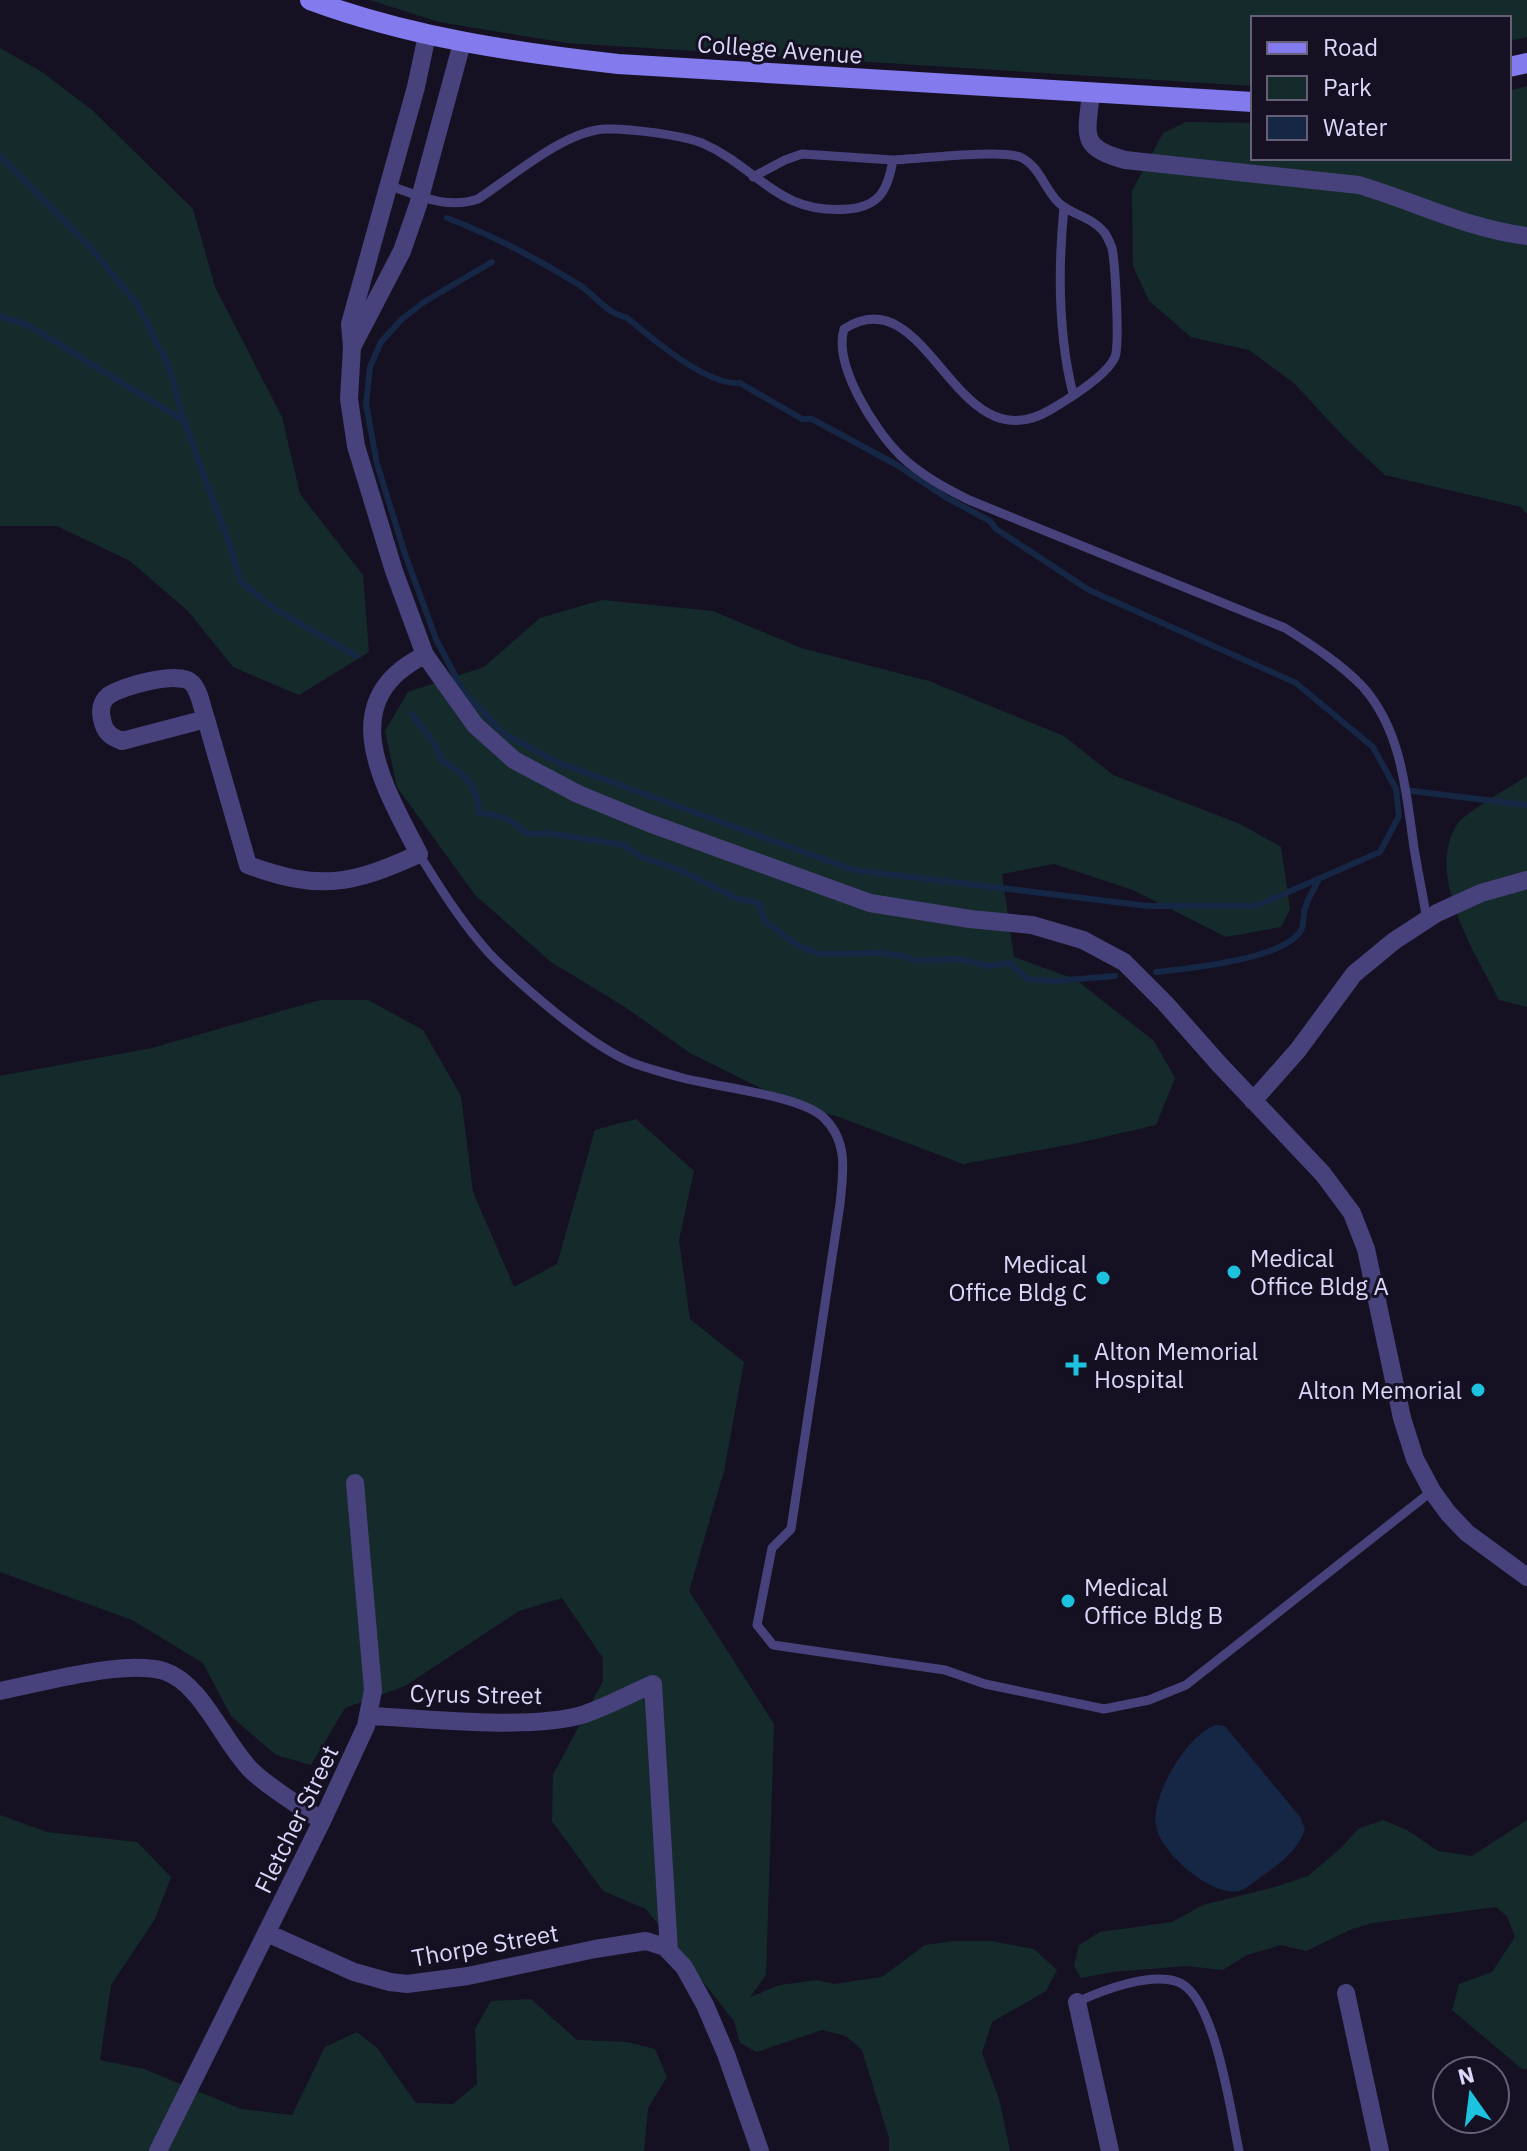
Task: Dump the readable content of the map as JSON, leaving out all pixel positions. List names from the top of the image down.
{
  "streets": {
    "main road": ["College Avenue"],
    "street": ["Cyrus Street", "Fletcher Street", "Thorpe Street"]
  },
  "crossings": [
    ["Cyrus Street", "Fletcher Street"],
    ["Cyrus Street", "Thorpe Street"],
    ["Fletcher Street", "Thorpe Street"]
  ],
  "places": {
    "other": [
      "Medical Office Bldg A",
      "Medical Office Bldg C",
      "Alton Memorial",
      "Medical Office Bldg B"
    ],
    "health": ["Alton Memorial Hospital"]
  },
  "legend": ["Road", "Park", "Water"],
  "north": "top"
}
